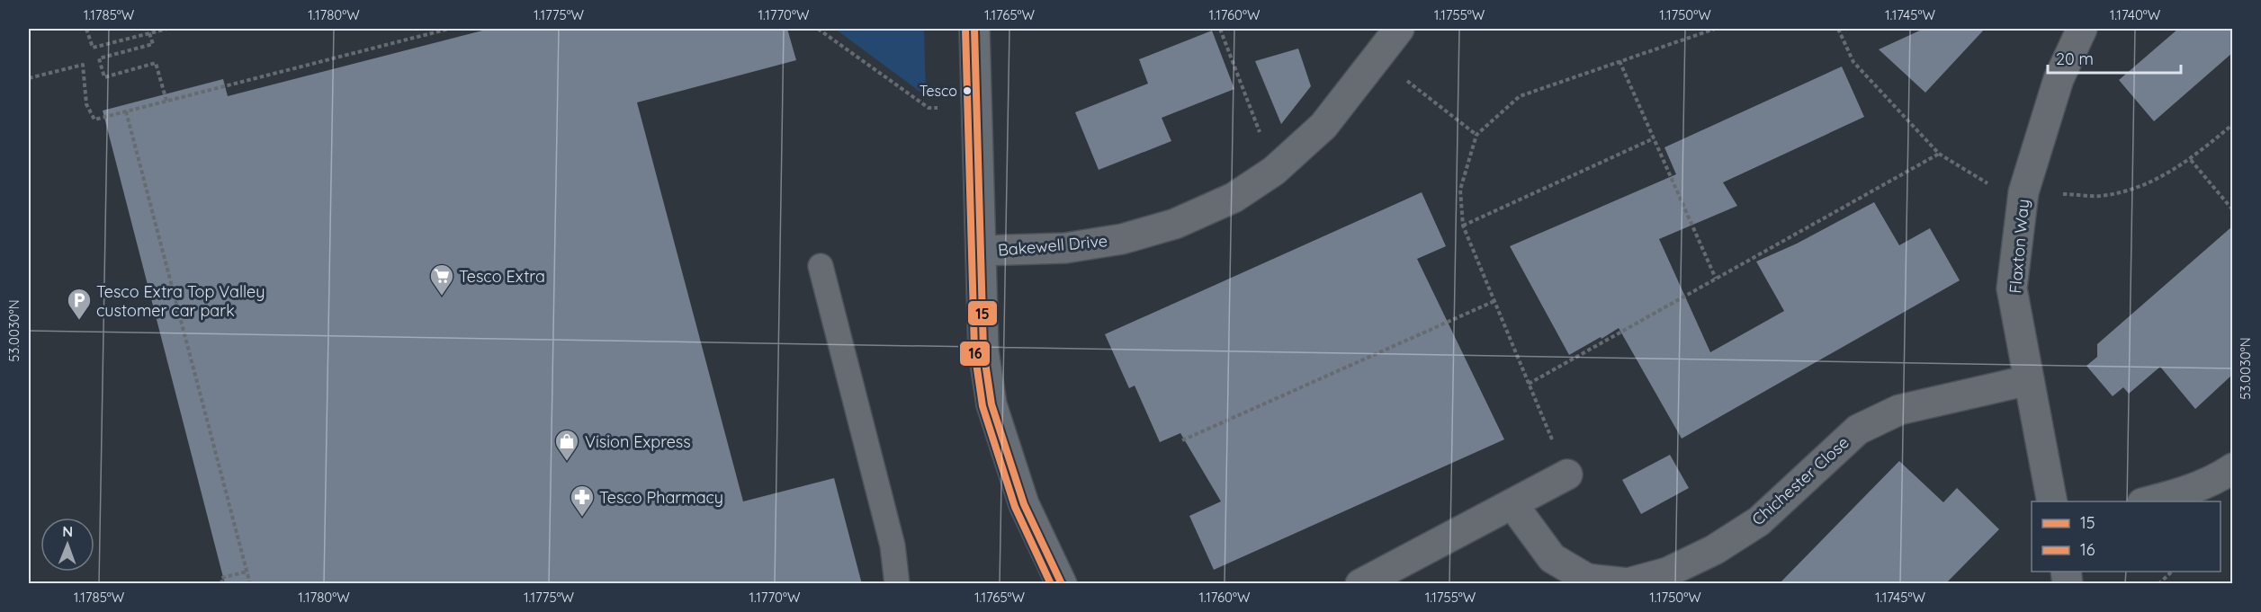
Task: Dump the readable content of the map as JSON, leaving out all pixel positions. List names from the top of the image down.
{
  "streets": {
    "street": ["Bakewell Drive", "Flaxton Way", "Chichester Close"]
  },
  "crossings": [
    ["Flaxton Way", "Chichester Close"]
  ],
  "places": {
    "other": ["Tesco"],
    "supermarket": ["Tesco Extra"],
    "parking": ["Tesco Extra Top Valley customer car park"],
    "shop": ["Vision Express"],
    "pharmacy": ["Tesco Pharmacy"]
  },
  "lines": ["transit line 15", "transit line 16"],
  "legend": ["15", "16"],
  "scale_bar": "20 m",
  "north": "top",
  "coordinates": [
    "1.1785°W",
    "1.1780°W",
    "1.1775°W",
    "1.1770°W",
    "1.1765°W",
    "1.1760°W",
    "1.1755°W",
    "1.1750°W",
    "1.1745°W",
    "1.1740°W",
    "53.0030°N"
  ]
}
